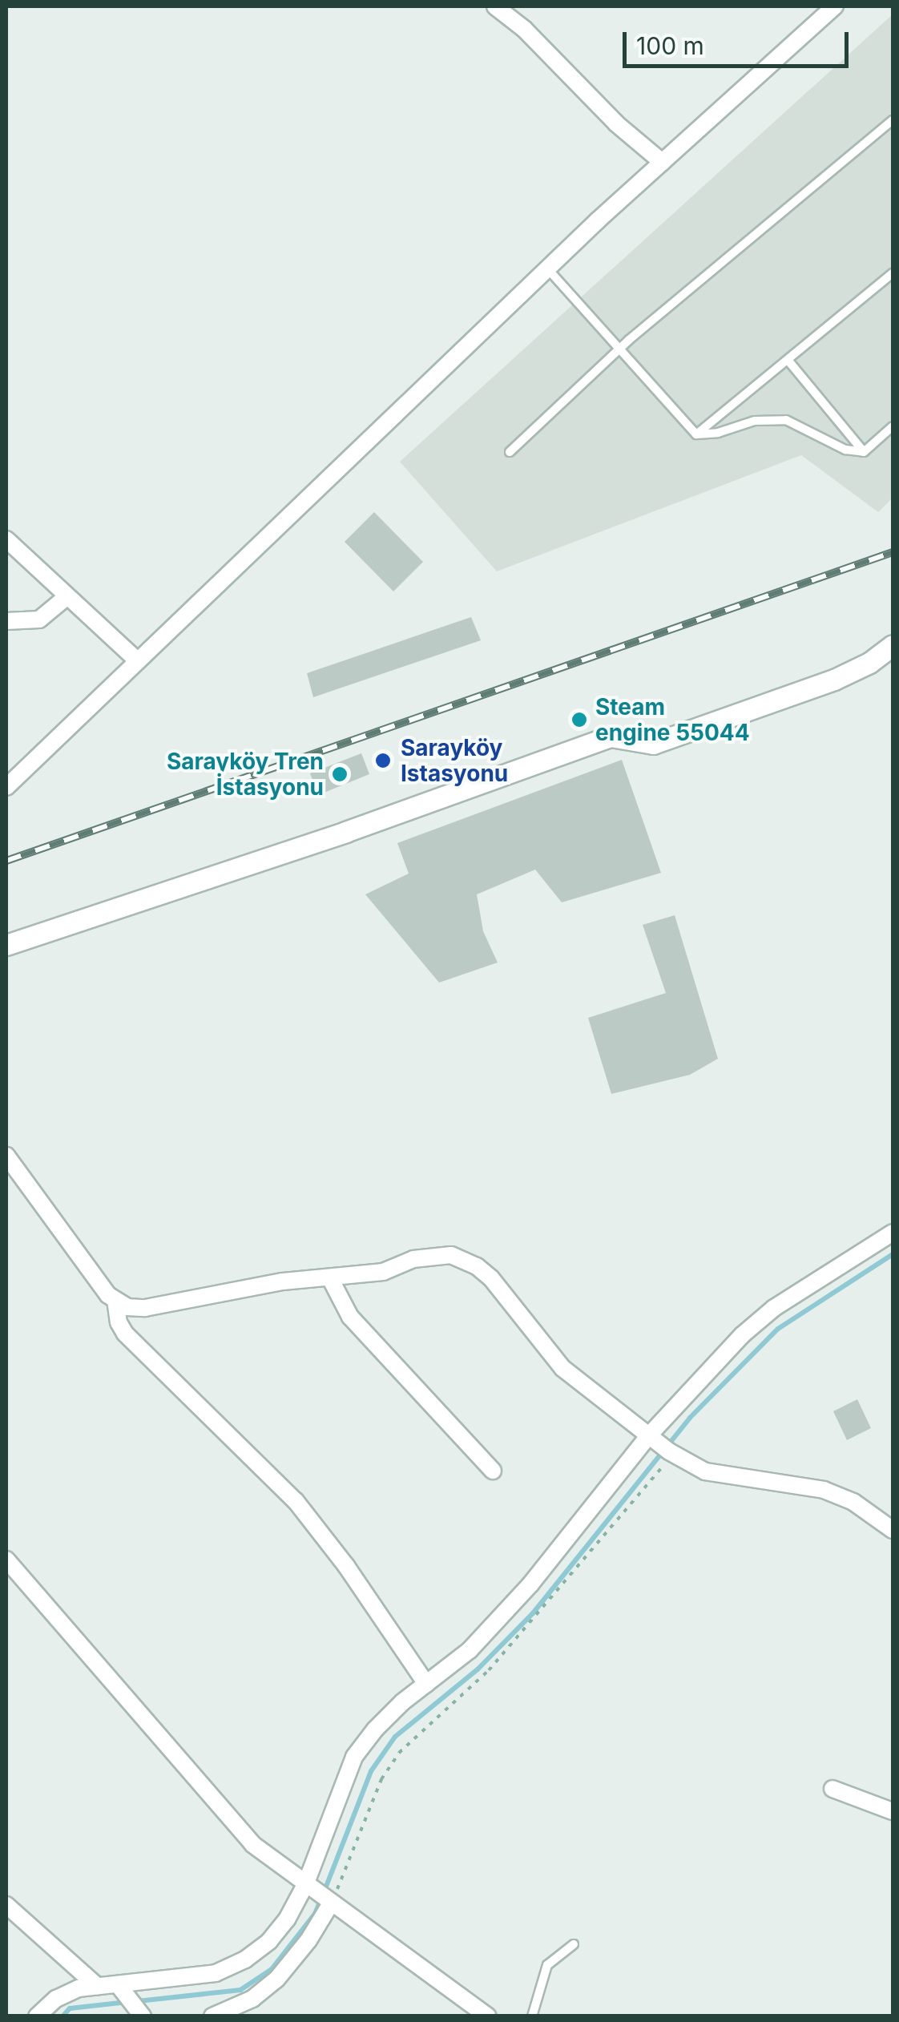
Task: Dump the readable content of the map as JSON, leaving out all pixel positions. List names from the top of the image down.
{
  "places": ["Steam engine 55044", "Sarayköy Istasyonu", "Sarayköy Tren İstasyonu"],
  "scale_bar": "100 m"
}
